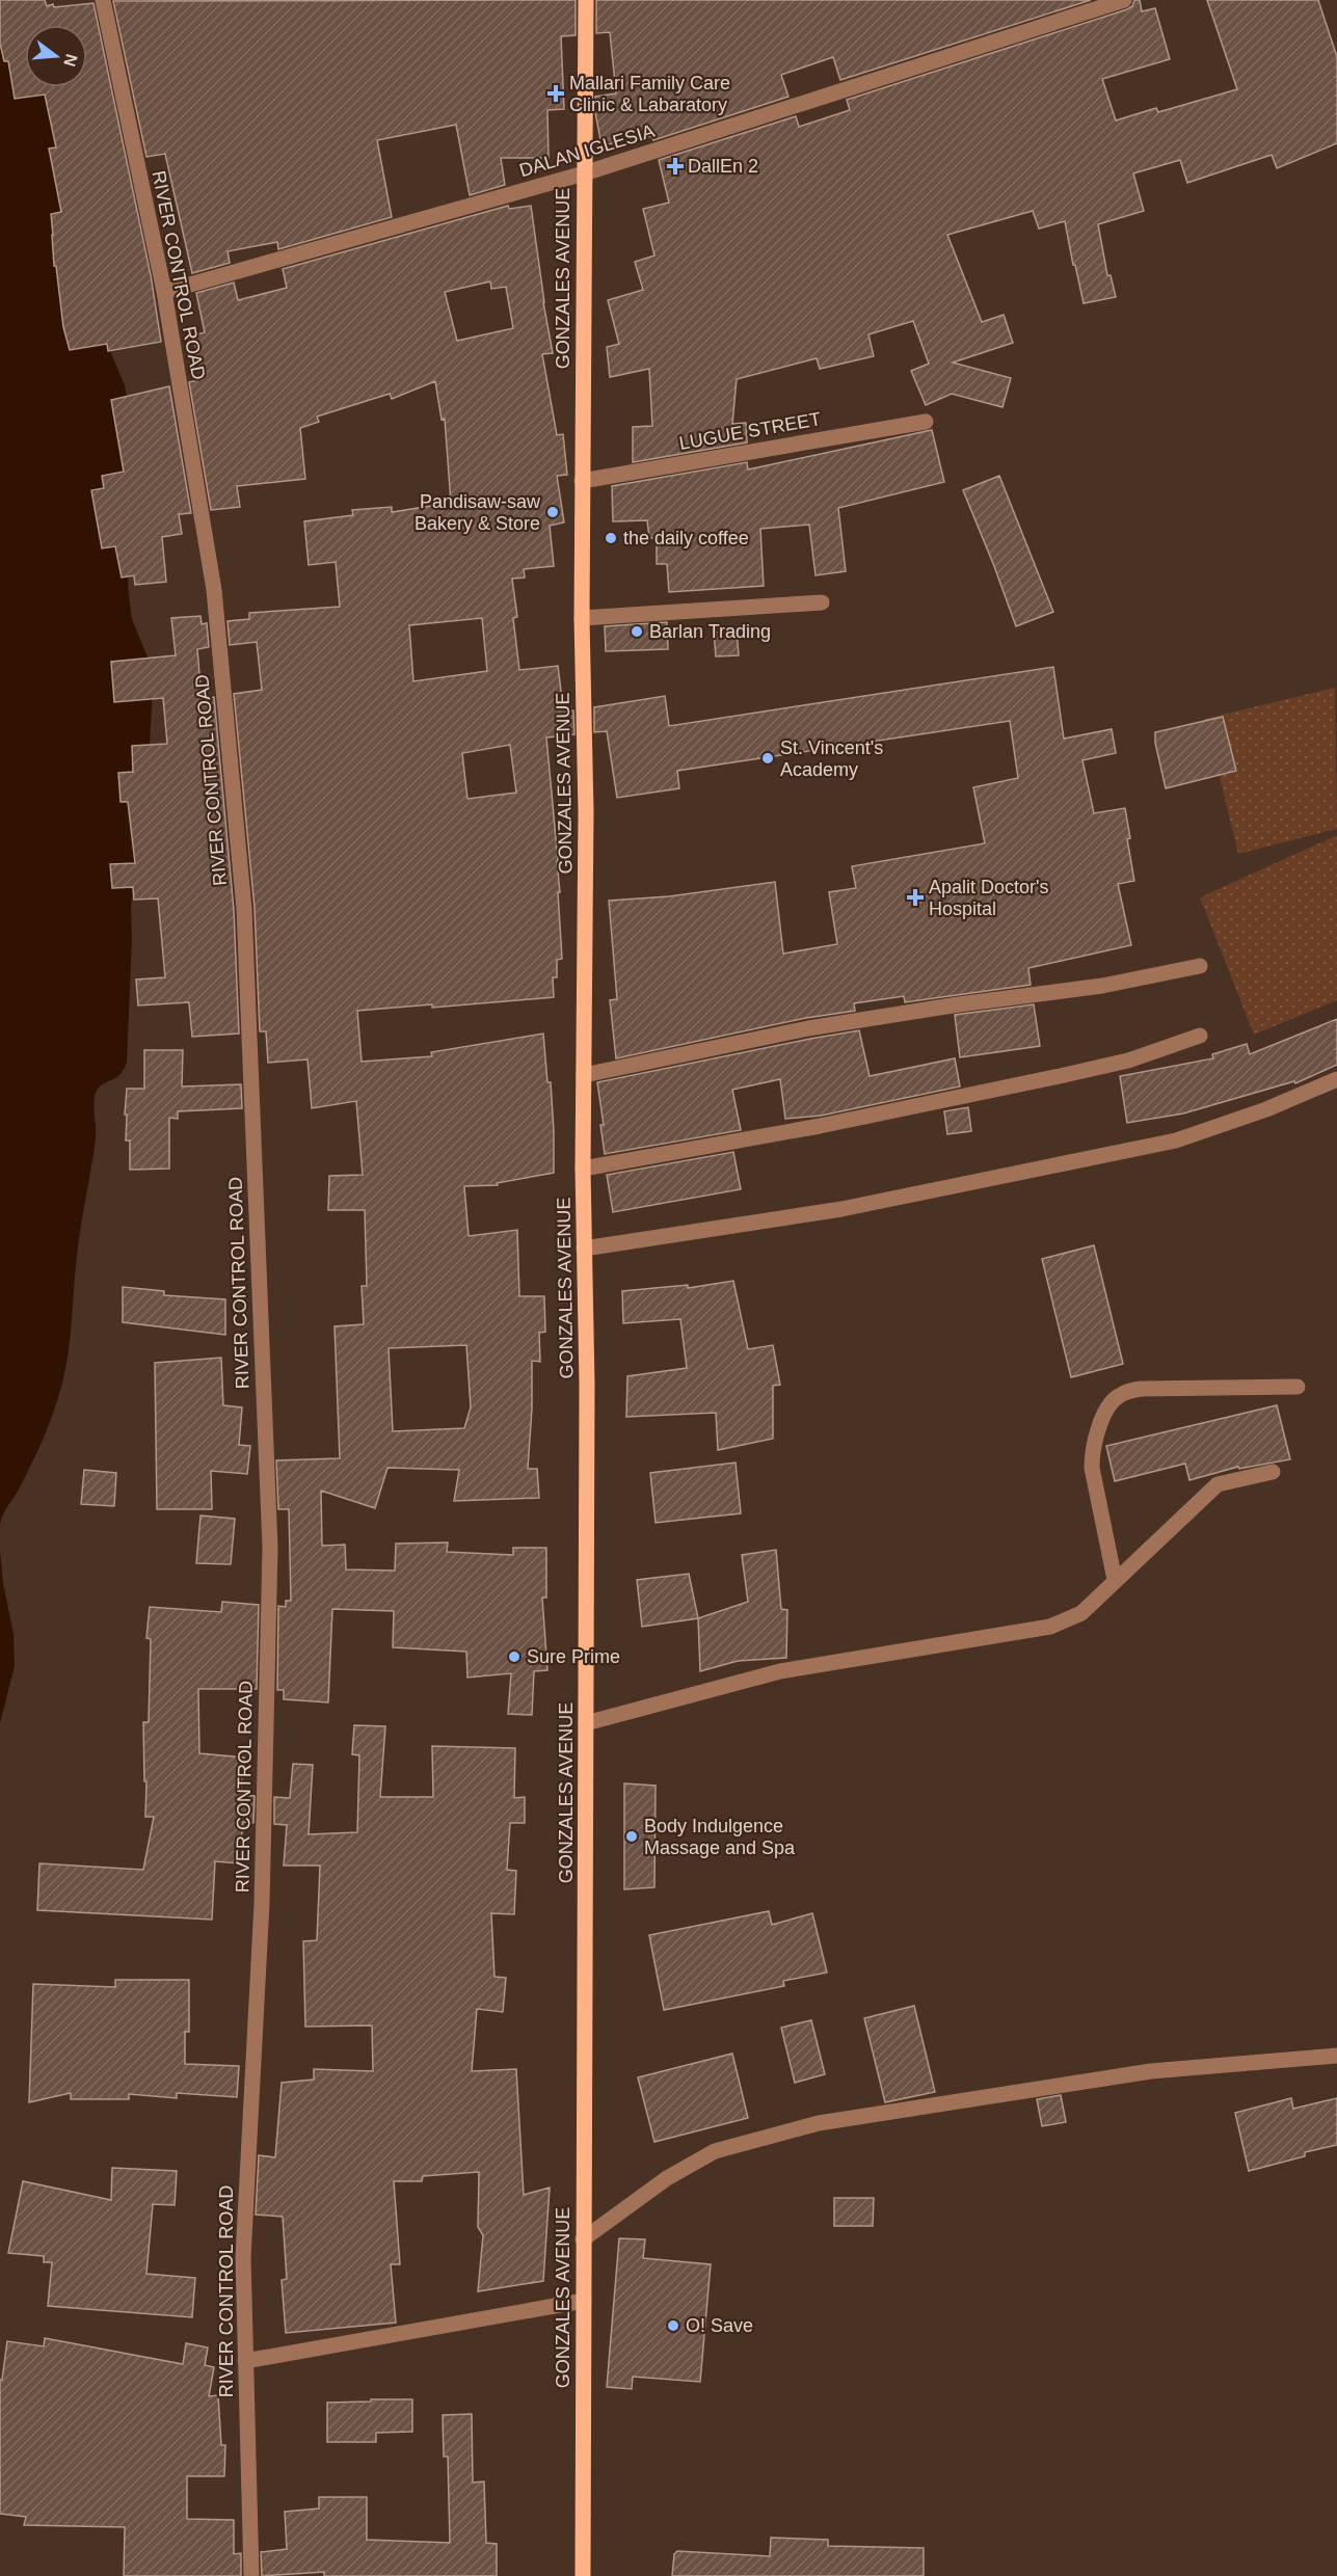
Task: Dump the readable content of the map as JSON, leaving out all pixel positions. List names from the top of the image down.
{
  "streets": {
    "main road": ["GONZALES AVENUE"],
    "street": ["DALAN IGLESIA", "RIVER CONTROL ROAD", "LUGUE STREET"]
  },
  "crossings": [
    ["DALAN IGLESIA", "RIVER CONTROL ROAD"],
    ["DALAN IGLESIA", "GONZALES AVENUE"],
    ["GONZALES AVENUE", "LUGUE STREET"]
  ],
  "places": {
    "health": ["Mallari Family Care Clinic & Labaratory", "DallEn 2", "Apalit Doctor's Hospital"],
    "other": [
      "Pandisaw-saw Bakery & Store",
      "the daily coffee",
      "Barlan Trading",
      "St. Vincent's Academy",
      "Sure Prime",
      "Body Indulgence Massage and Spa",
      "O! Save"
    ]
  },
  "north": "right"
}
